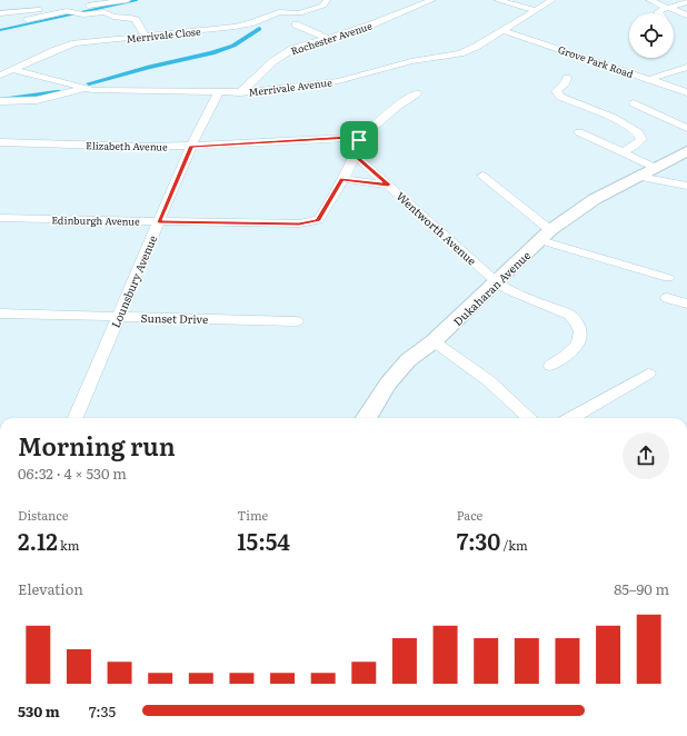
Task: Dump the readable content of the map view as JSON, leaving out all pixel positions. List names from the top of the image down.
{
  "streets": {
    "street": [
      "Merrivale Close",
      "Rochester Avenue",
      "Grove Park Road",
      "Merrivale Avenue",
      "Elizabeth Avenue",
      "Edinburgh Avenue",
      "Wentworth Avenue",
      "Lounsbury Avenue",
      "Dukaharan Avenue",
      "Sunset Drive"
    ]
  },
  "crossings": [
    ["Merrivale Close", "Merrivale Avenue"],
    ["Rochester Avenue", "Merrivale Avenue"],
    ["Grove Park Road", "Merrivale Avenue"],
    ["Merrivale Avenue", "Lounsbury Avenue"],
    ["Elizabeth Avenue", "Edinburgh Avenue"],
    ["Elizabeth Avenue", "Lounsbury Avenue"],
    ["Edinburgh Avenue", "Wentworth Avenue"],
    ["Edinburgh Avenue", "Lounsbury Avenue"],
    ["Wentworth Avenue", "Dukaharan Avenue"],
    ["Lounsbury Avenue", "Sunset Drive"]
  ],
  "page": {
    "heading": ["Morning run", "06:32 · 4 × 530 m"],
    "stats": [
      ["Distance", "2.12 km"],
      ["Time", "15:54"],
      ["Pace", "7:30 /km"]
    ],
    "chart": ["Elevation", "85–90 m"],
    "list": [
      {
        "name": "530 m",
        "note": "7:35"
      }
    ]
  }
}
